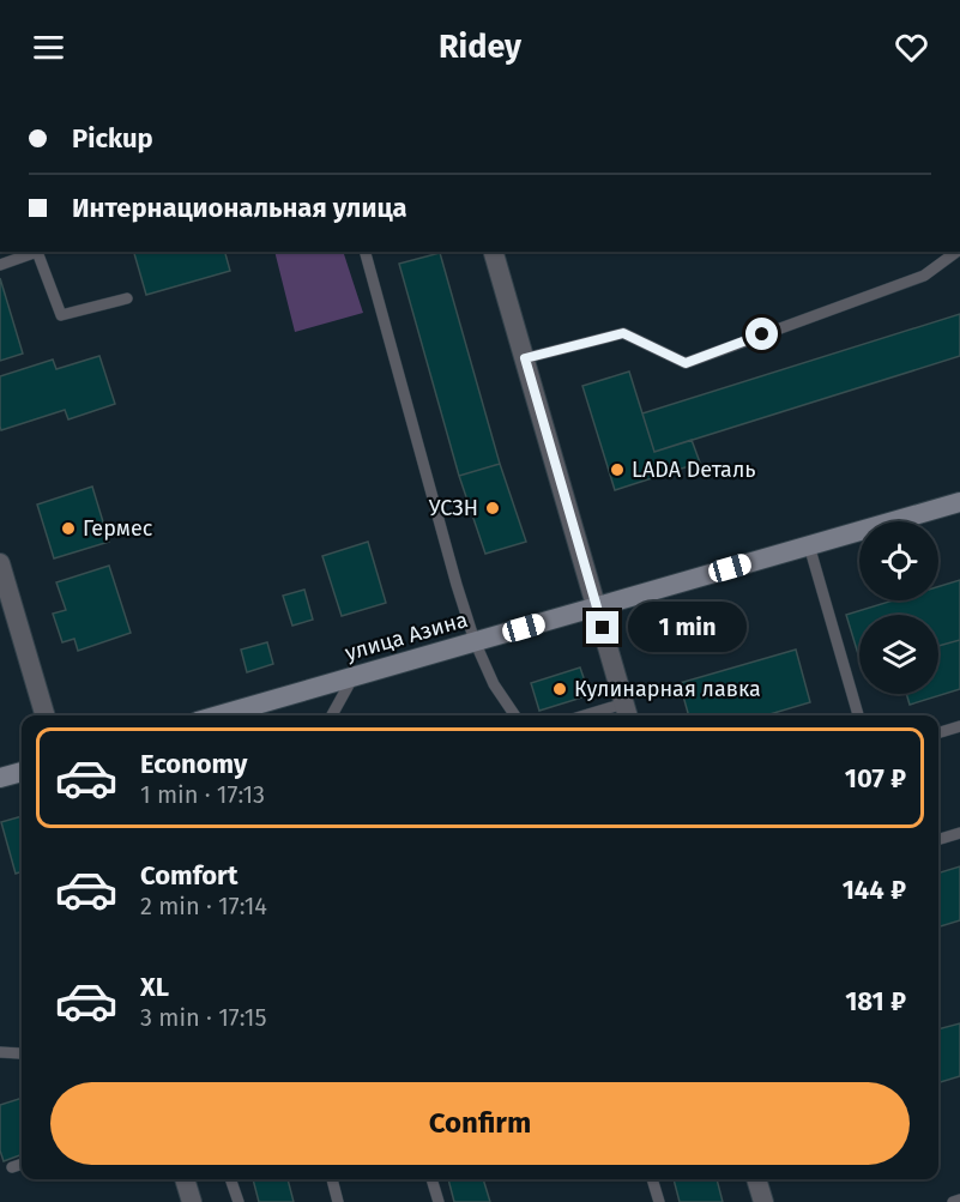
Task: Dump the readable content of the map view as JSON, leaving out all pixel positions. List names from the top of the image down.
{
  "streets": {
    "main road": ["улица Азина"]
  },
  "places": [
    "LADA Dеталь",
    "УСЗН",
    "Гермес",
    "Кулинарная лавка"
  ],
  "page": {
    "header": "Ridey",
    "banner": ["Pickup", "Интернациональная улица"],
    "bubble": "1 min",
    "list": [
      {
        "name": "Economy",
        "note": "1 min · 17:13",
        "value": "107 ₽"
      },
      {
        "name": "Comfort",
        "note": "2 min · 17:14",
        "value": "144 ₽"
      },
      {
        "name": "XL",
        "note": "3 min · 17:15",
        "value": "181 ₽"
      }
    ],
    "buttons": "Confirm"
  }
}
